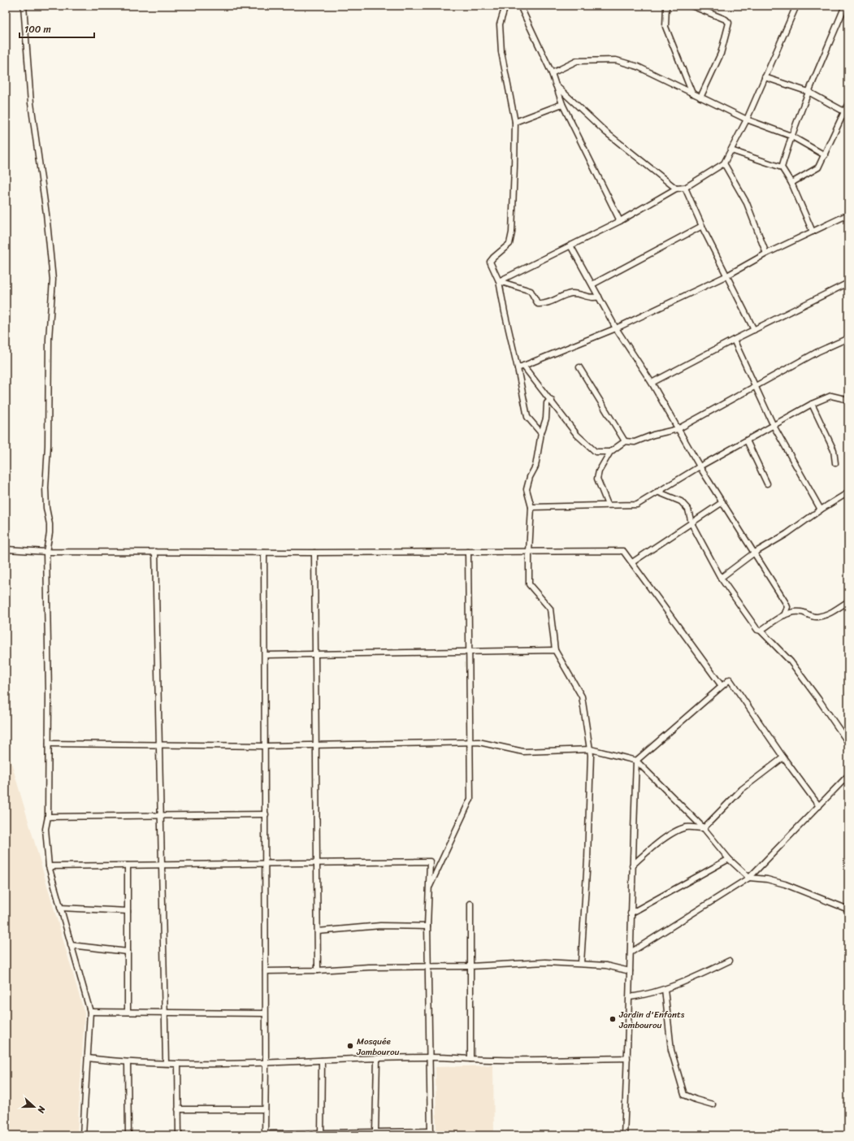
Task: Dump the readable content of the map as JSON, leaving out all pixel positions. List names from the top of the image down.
{
  "places": ["Jardin d'Enfants Jambourou", "Mosquée Jambourou"],
  "scale_bar": "100 m",
  "north": "right"
}
